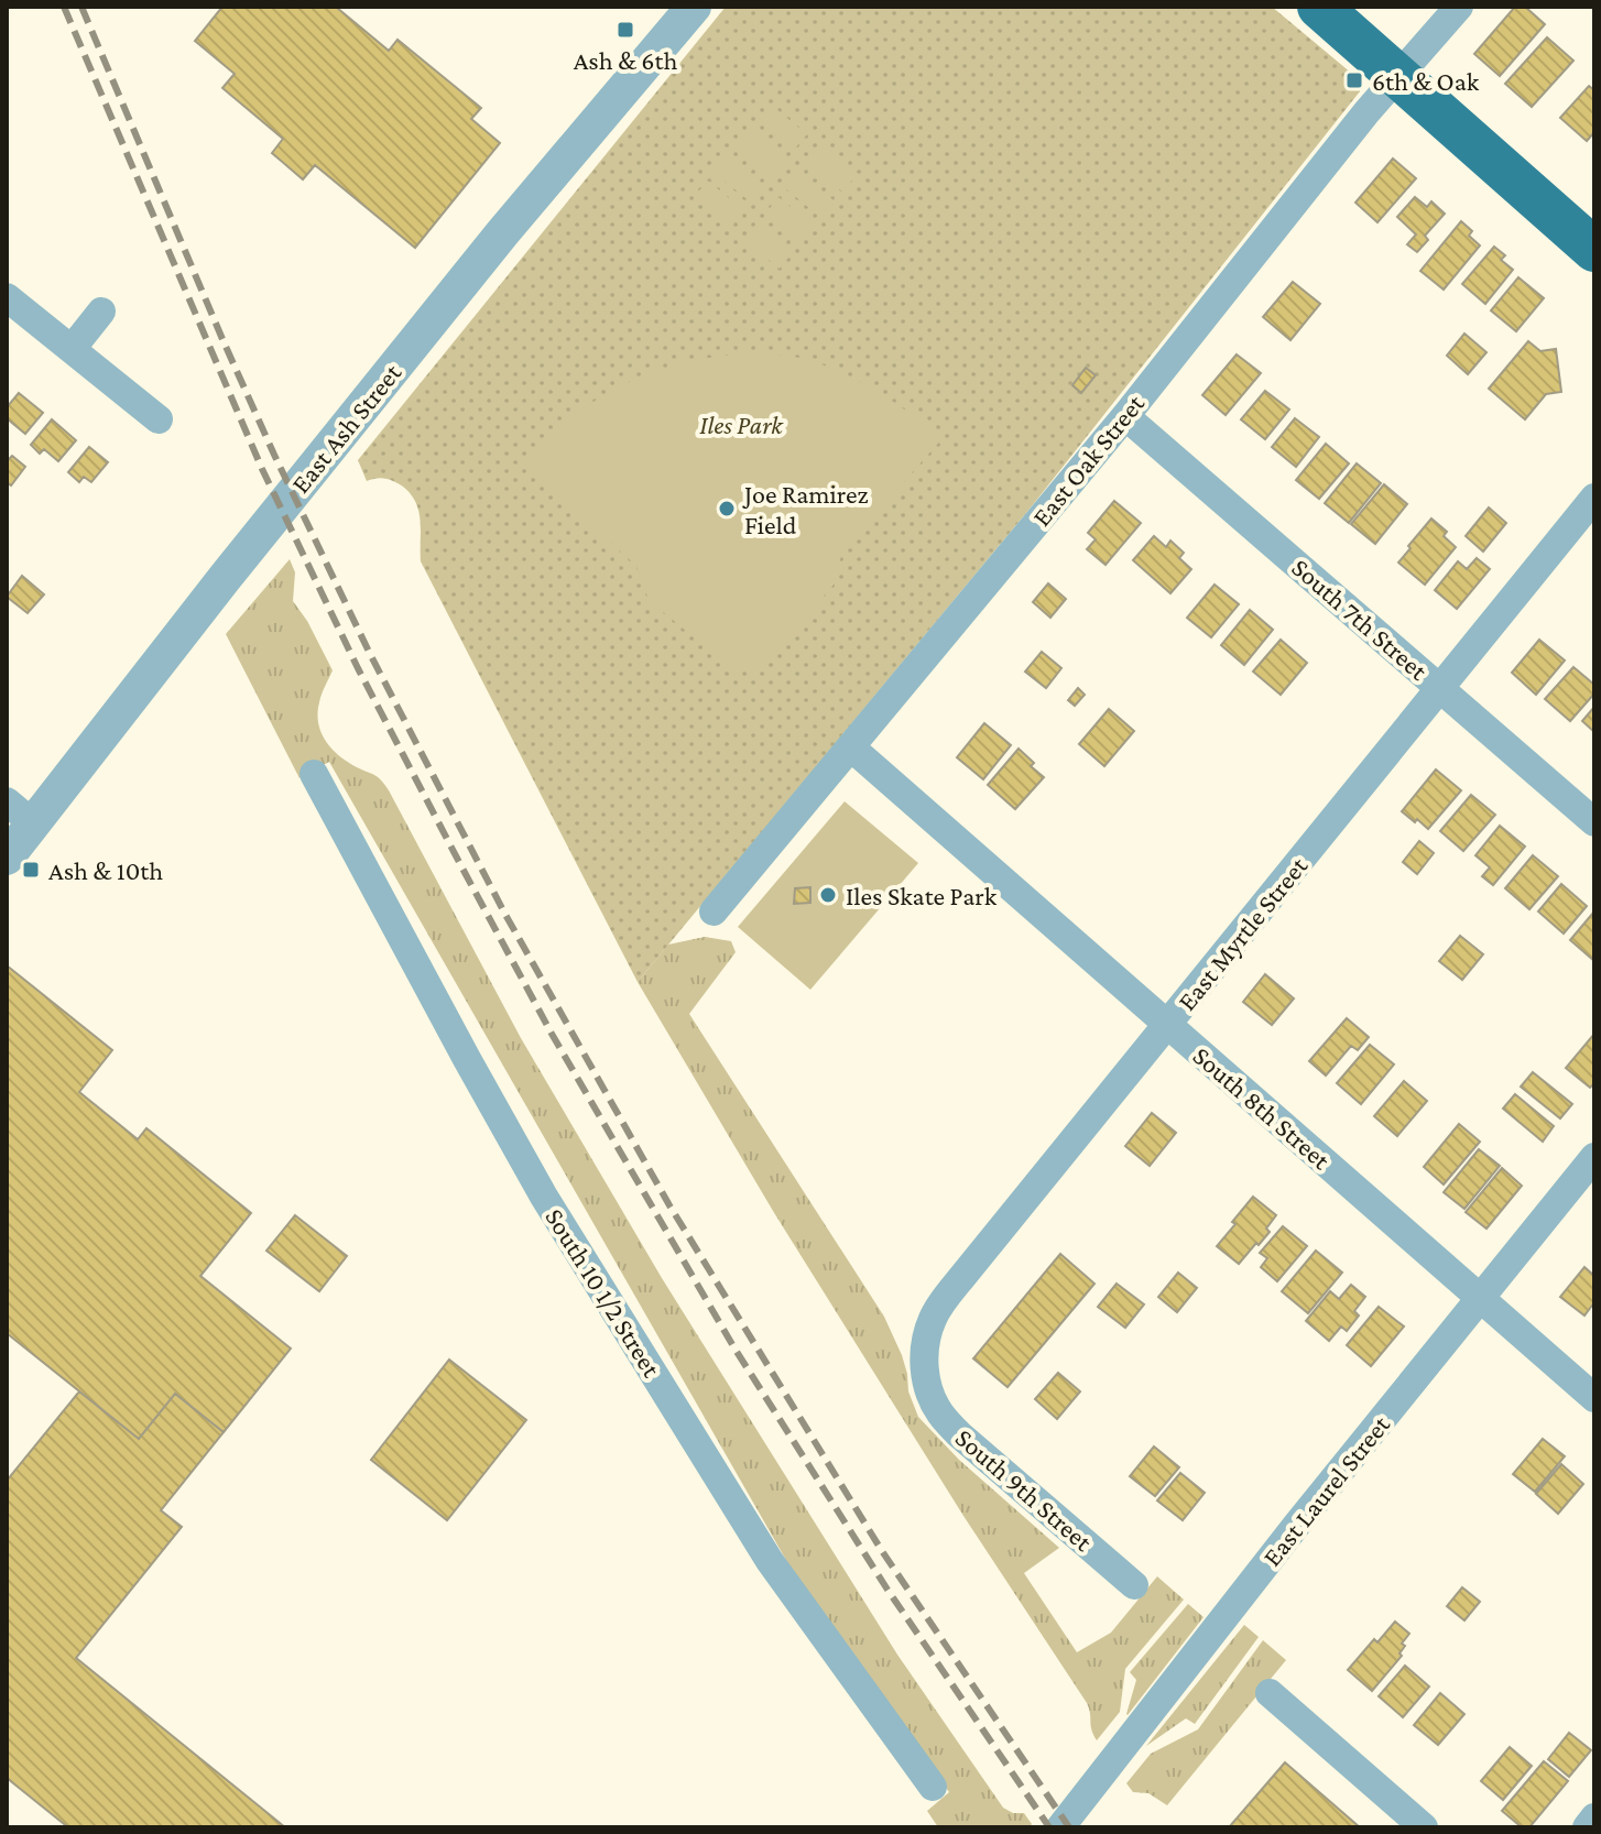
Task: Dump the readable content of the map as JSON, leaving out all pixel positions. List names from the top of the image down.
{
  "streets": {
    "street": [
      "East Ash Street",
      "East Oak Street",
      "South 7th Street",
      "East Myrtle Street",
      "South 8th Street",
      "South 10 1/2 Street",
      "South 9th Street",
      "East Laurel Street"
    ]
  },
  "crossings": [
    ["East Oak Street", "South 7th Street"],
    ["East Oak Street", "South 8th Street"],
    ["South 7th Street", "East Myrtle Street"],
    ["East Myrtle Street", "South 8th Street"],
    ["East Myrtle Street", "South 9th Street"],
    ["South 8th Street", "East Laurel Street"]
  ],
  "parks": ["Iles Park"],
  "places": {
    "transit": ["Ash & 6th", "6th & Oak", "Ash & 10th"],
    "other": ["Joe Ramirez Field", "Iles Skate Park"]
  }
}
